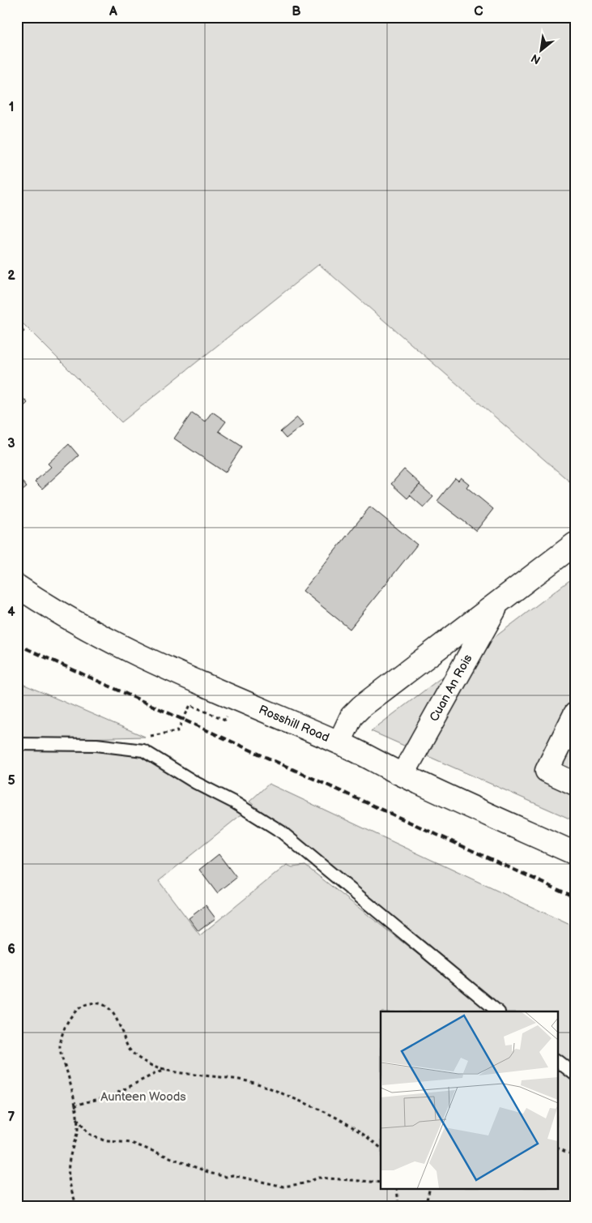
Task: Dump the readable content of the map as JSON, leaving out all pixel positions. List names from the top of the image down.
{
  "streets": {
    "street": ["Cuan An Rois", "Rosshill Road"]
  },
  "crossings": [
    ["Cuan An Rois", "Rosshill Road"]
  ],
  "parks": ["Aunteen Woods"],
  "north": "bottom left",
  "grid": {
    "columns": ["A", "B", "C"],
    "rows": [
      "1",
      "2",
      "3",
      "4",
      "5",
      "6",
      "7"
    ]
  }
}
